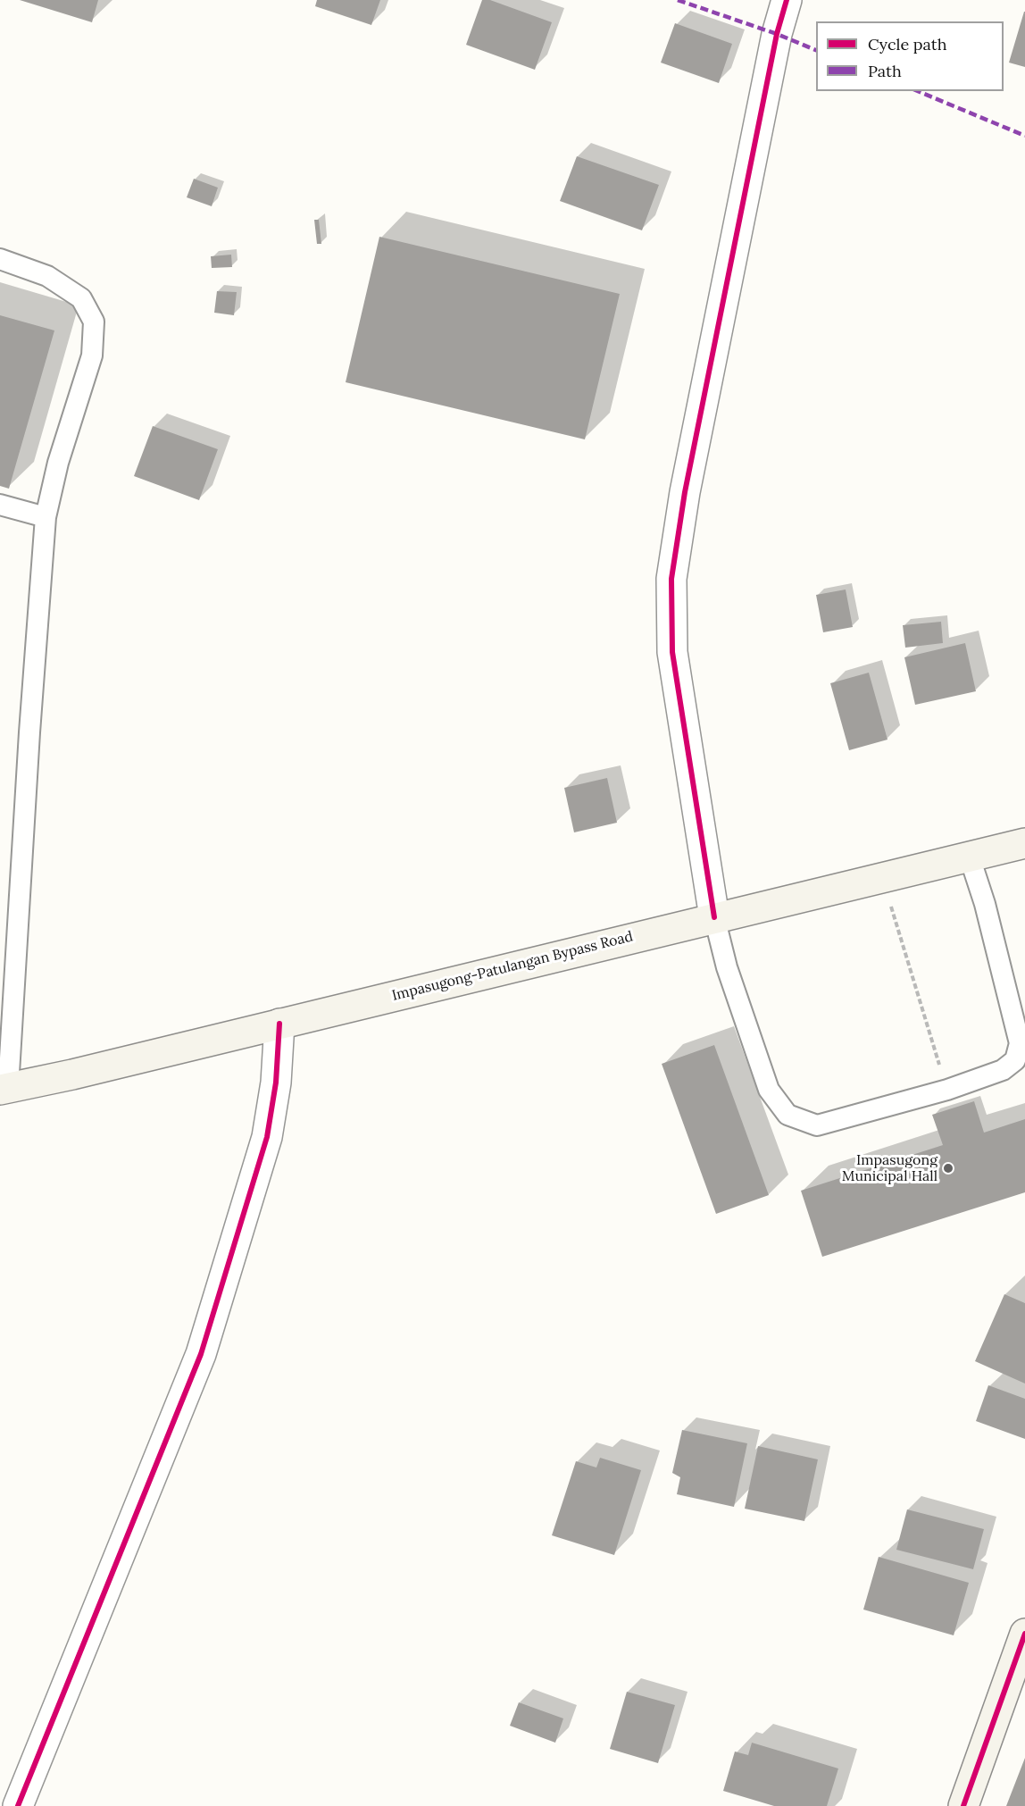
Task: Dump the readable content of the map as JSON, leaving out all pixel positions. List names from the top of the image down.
{
  "streets": {
    "main road": ["Impasugong-Patulangan Bypass Road"]
  },
  "places": ["Impasugong Municipal Hall"],
  "legend": ["Cycle path", "Path"]
}
